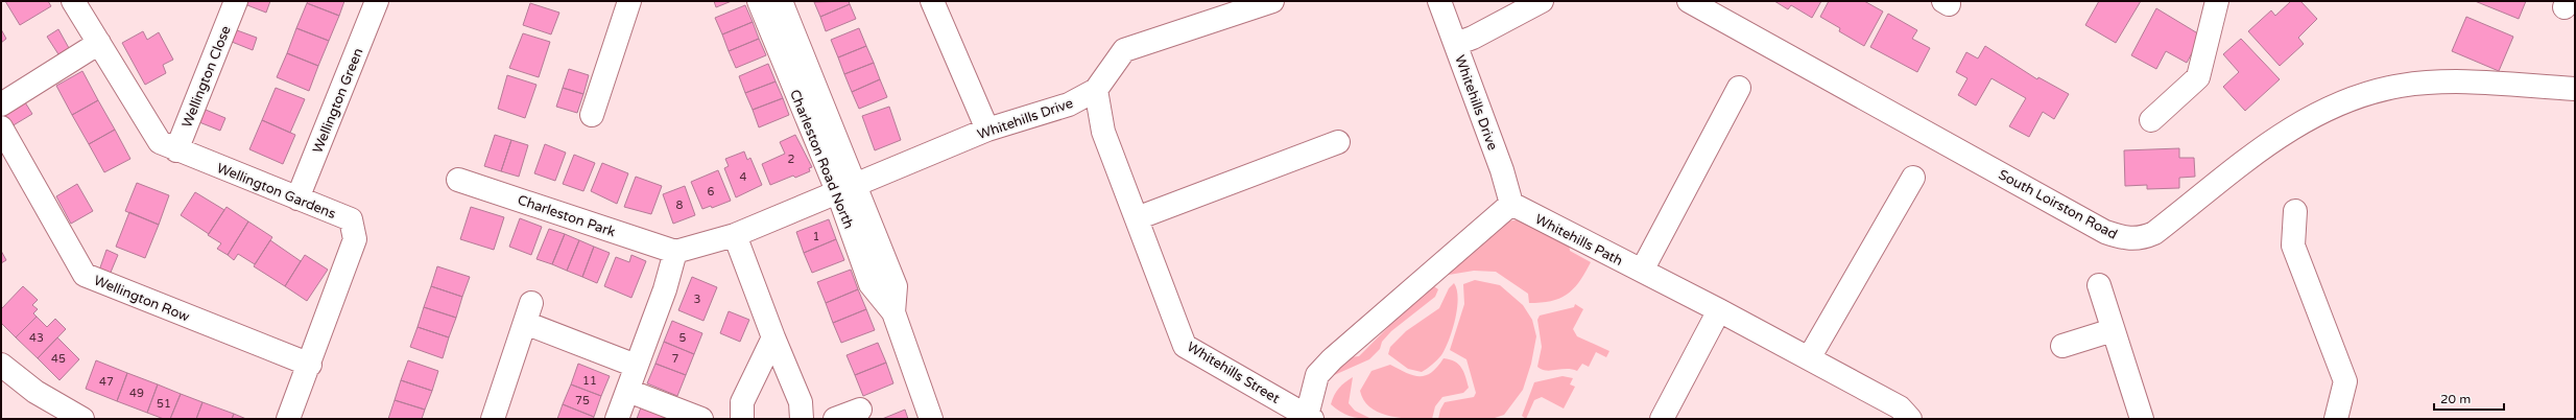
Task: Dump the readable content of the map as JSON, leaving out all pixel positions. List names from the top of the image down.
{
  "streets": {
    "street": [
      "Wellington Close",
      "Wellington Green",
      "Whitehills Drive",
      "Charleston Road North",
      "Wellington Gardens",
      "South Loirston Road",
      "Charleston Park",
      "Whitehills Path",
      "Wellington Row",
      "Whitehills Street"
    ]
  },
  "crossings": [
    ["Wellington Close", "Wellington Gardens"],
    ["Wellington Green", "Wellington Gardens"],
    ["Whitehills Drive", "Charleston Road North"],
    ["Whitehills Drive", "Whitehills Path"],
    ["Whitehills Drive", "Whitehills Street"],
    ["Wellington Gardens", "Wellington Row"]
  ],
  "house_numbers": [
    "2",
    "4",
    "6",
    "8",
    "1",
    "3",
    "43",
    "5",
    "45",
    "7",
    "11",
    "47",
    "49",
    "75",
    "51"
  ],
  "scale_bar": "20 m"
}
